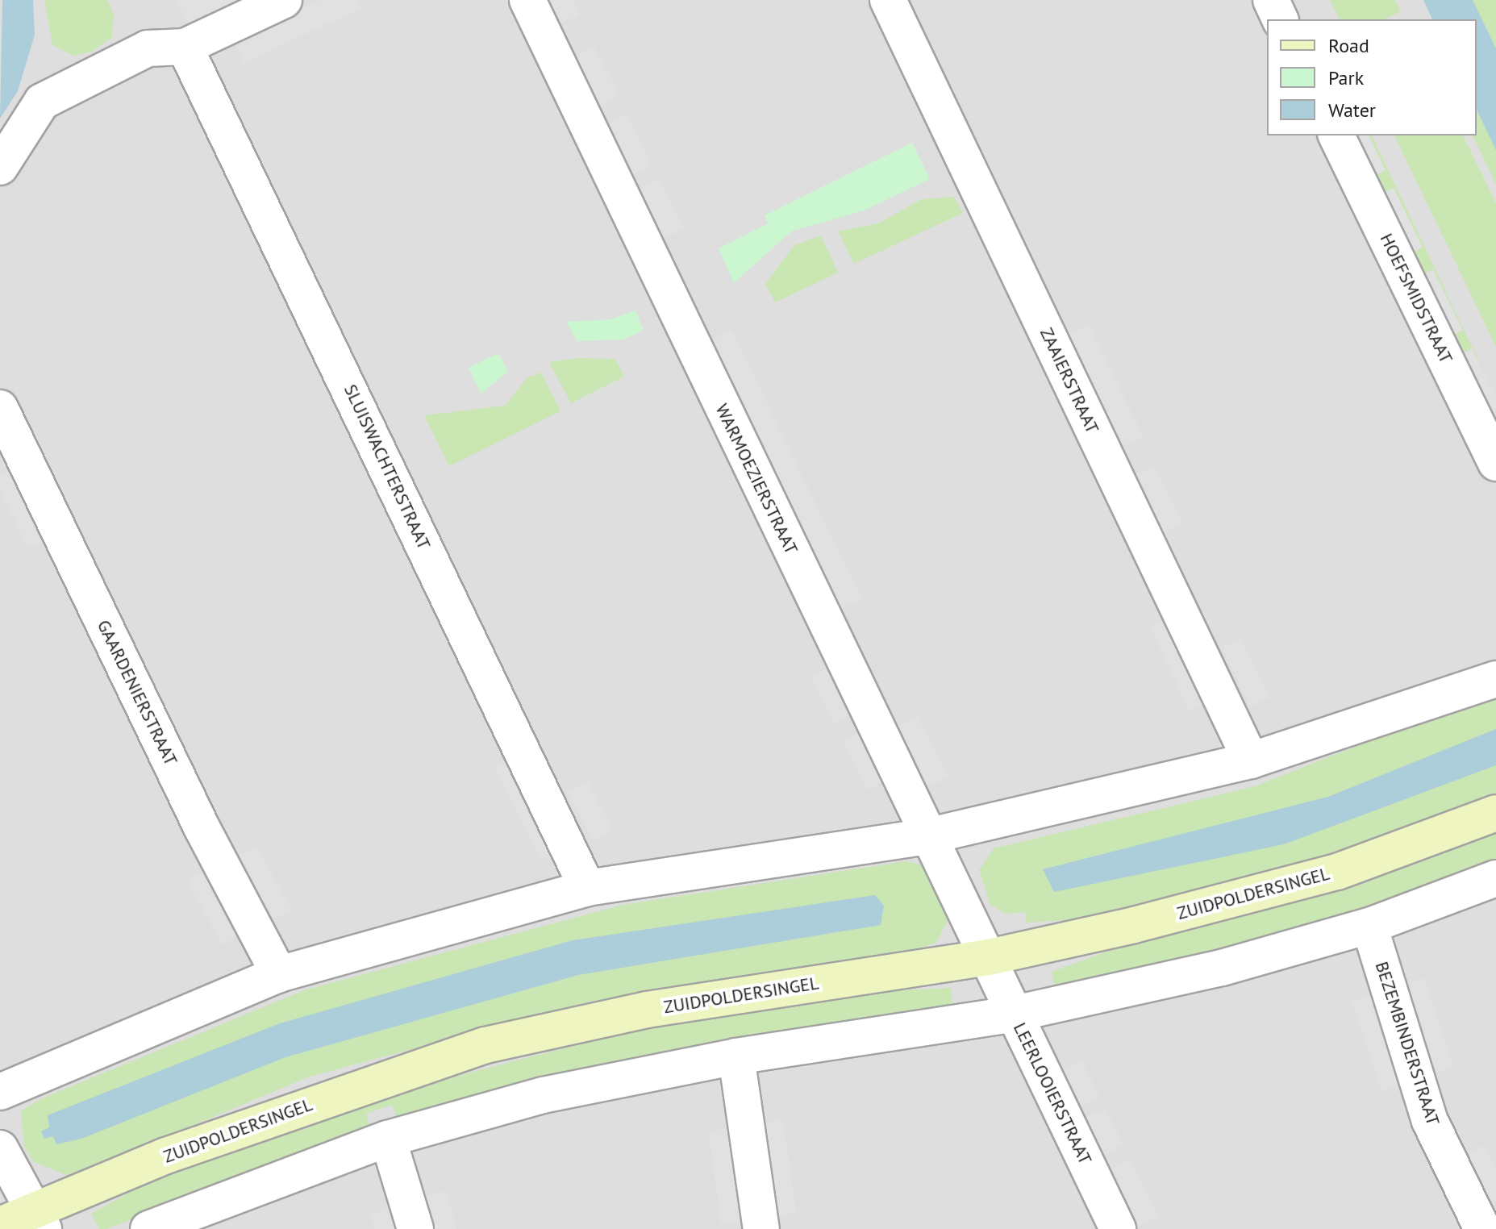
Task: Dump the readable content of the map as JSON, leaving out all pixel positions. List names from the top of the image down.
{
  "streets": {
    "street": [
      "HOEFSMIDSTRAAT",
      "ZAAIERSTRAAT",
      "SLUISWACHTERSTRAAT",
      "WARMOEZIERSTRAAT",
      "GAARDENIERSTRAAT",
      "ZUIDPOLDERSINGEL",
      "BEZEMBINDERSTRAAT",
      "LEERLOOIERSTRAAT"
    ]
  },
  "crossings": [
    ["WARMOEZIERSTRAAT", "ZUIDPOLDERSINGEL"],
    ["WARMOEZIERSTRAAT", "LEERLOOIERSTRAAT"],
    ["ZUIDPOLDERSINGEL", "LEERLOOIERSTRAAT"]
  ],
  "legend": ["Road", "Park", "Water"]
}
